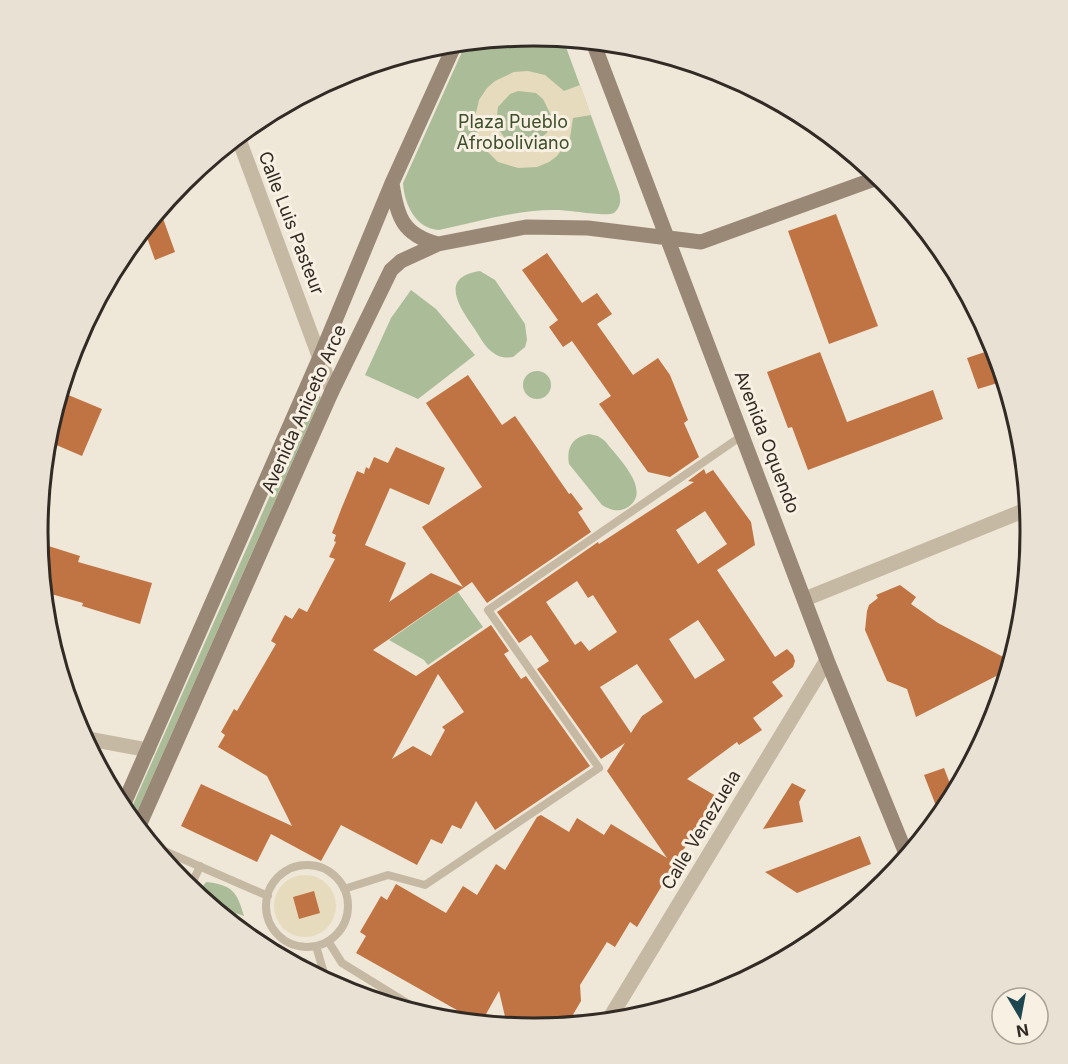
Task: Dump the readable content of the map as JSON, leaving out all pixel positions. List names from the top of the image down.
{
  "streets": {
    "main road": ["Avenida Aniceto Arce", "Avenida Oquendo"],
    "street": ["Calle Luis Pasteur", "Calle Venezuela"]
  },
  "crossings": [
    ["Calle Luis Pasteur", "Avenida Aniceto Arce"],
    ["Avenida Aniceto Arce", "Avenida Oquendo"],
    ["Avenida Oquendo", "Calle Venezuela"]
  ],
  "parks": ["Plaza Pueblo Afroboliviano"],
  "north": "bottom"
}
